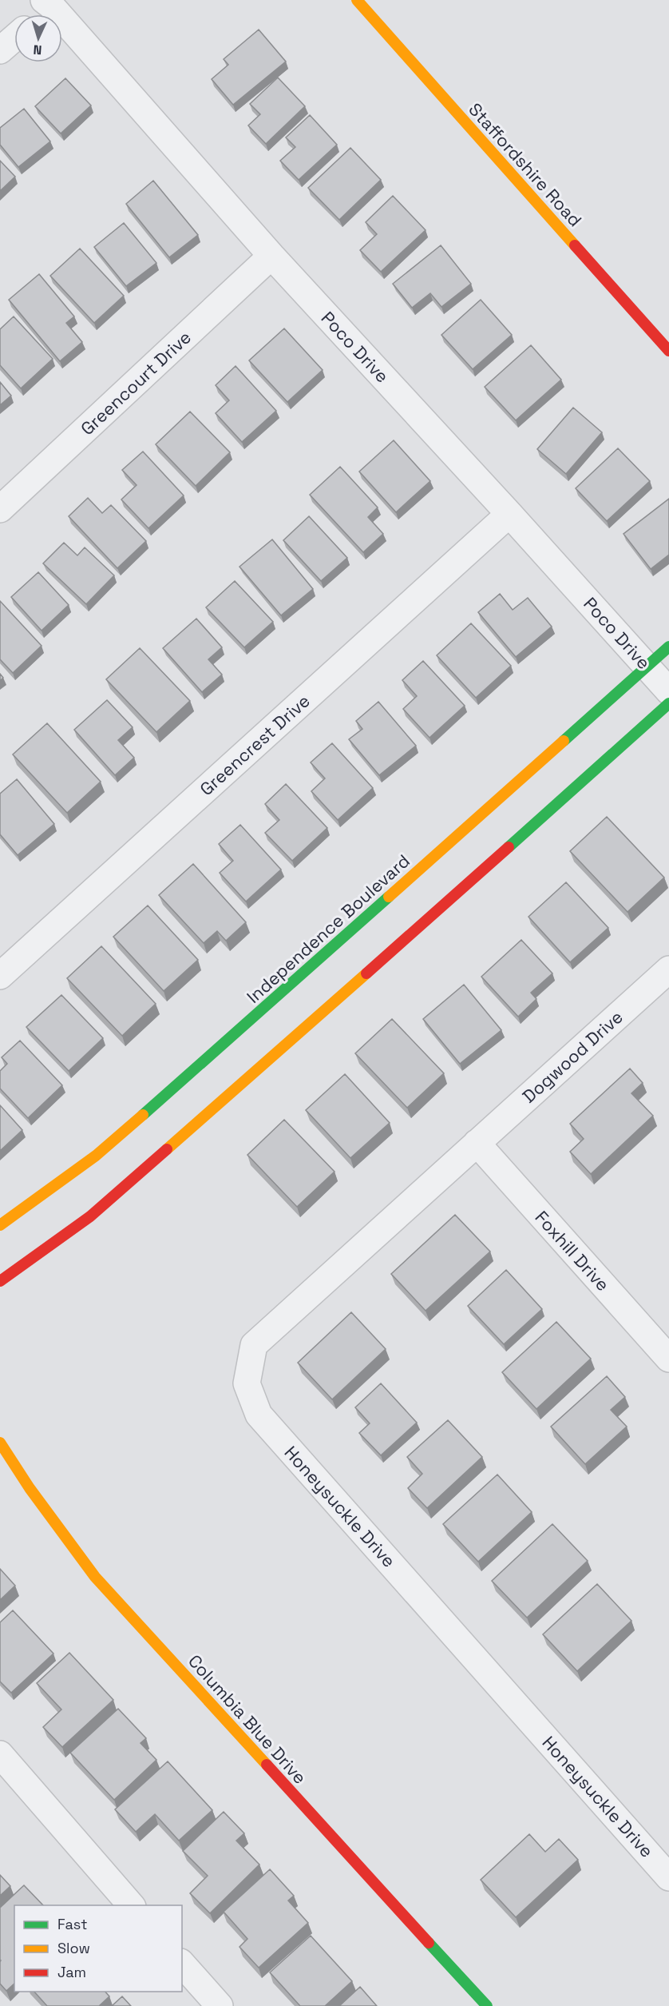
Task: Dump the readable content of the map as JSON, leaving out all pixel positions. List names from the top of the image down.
{
  "streets": {
    "main road": ["Staffordshire Road", "Independence Boulevard", "Columbia Blue Drive"],
    "street": [
      "Poco Drive",
      "Greencourt Drive",
      "Greencrest Drive",
      "Dogwood Drive",
      "Foxhill Drive",
      "Honeysuckle Drive"
    ]
  },
  "crossings": [
    ["Poco Drive", "Greencourt Drive"],
    ["Poco Drive", "Greencrest Drive"],
    ["Poco Drive", "Independence Boulevard"],
    ["Dogwood Drive", "Foxhill Drive"],
    ["Dogwood Drive", "Honeysuckle Drive"],
    ["Foxhill Drive", "Honeysuckle Drive"]
  ],
  "legend": ["Fast", "Slow", "Jam"],
  "north": "bottom"
}
